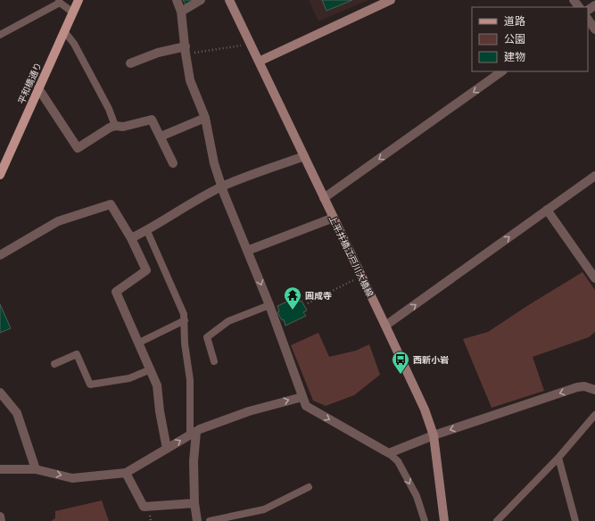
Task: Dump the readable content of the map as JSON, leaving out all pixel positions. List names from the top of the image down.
{
  "streets": {
    "main road": ["平和橋通り"],
    "street": ["上平井橋江戸川大橋線"]
  },
  "places": {
    "temple": ["圓成寺"],
    "bus stop": ["西新小岩"]
  },
  "legend": ["道路", "公園", "建物"]
}
